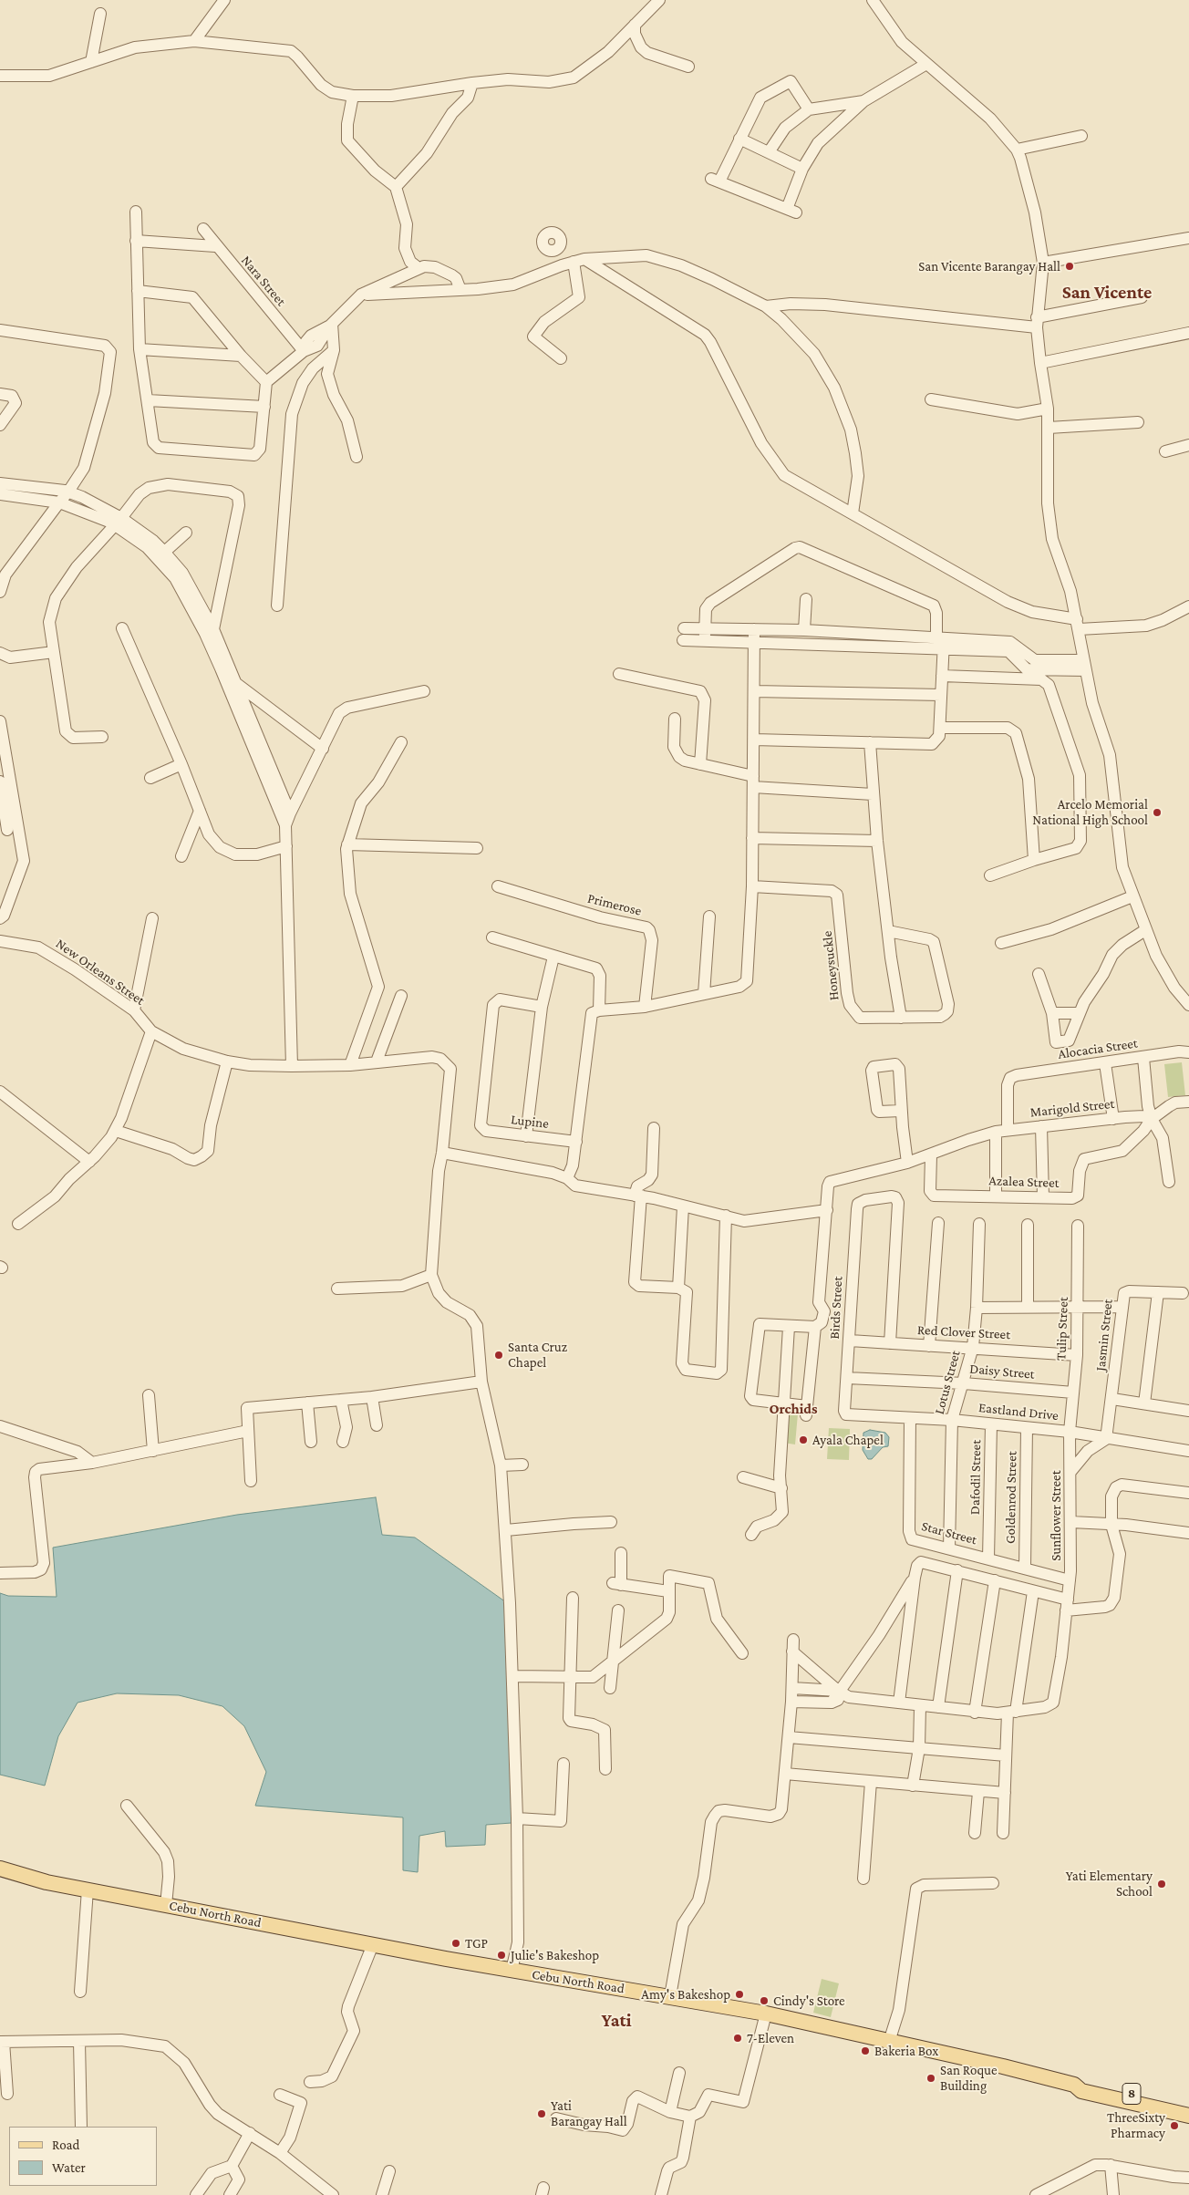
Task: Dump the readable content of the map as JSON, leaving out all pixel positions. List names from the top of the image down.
{
  "streets": {
    "main road": ["Cebu North Road", "8"],
    "street": [
      "Nara Street",
      "Primerose",
      "Honeysuckle",
      "New Orleans Street",
      "Alocacia Street",
      "Marigold Street",
      "Lupine",
      "Azalea Street",
      "Birds Street",
      "Tulip Street",
      "Red Clover Street",
      "Jasmin Street",
      "Daisy Street",
      "Lotus Street",
      "Eastland Drive",
      "Dafodil Street",
      "Goldenrod Street",
      "Sunflower Street",
      "Star Street"
    ]
  },
  "crossings": [
    ["Alocacia Street", "Marigold Street"],
    ["Marigold Street", "Azalea Street"],
    ["Birds Street", "Red Clover Street"],
    ["Birds Street", "Daisy Street"],
    ["Birds Street", "Eastland Drive"],
    ["Tulip Street", "Red Clover Street"],
    ["Tulip Street", "Daisy Street"],
    ["Tulip Street", "Eastland Drive"],
    ["Tulip Street", "Sunflower Street"],
    ["Red Clover Street", "Lotus Street"],
    ["Jasmin Street", "Eastland Drive"],
    ["Daisy Street", "Lotus Street"],
    ["Lotus Street", "Eastland Drive"],
    ["Lotus Street", "Star Street"],
    ["Eastland Drive", "Dafodil Street"],
    ["Eastland Drive", "Goldenrod Street"],
    ["Eastland Drive", "Sunflower Street"],
    ["Eastland Drive", "Star Street"],
    ["Dafodil Street", "Star Street"],
    ["Goldenrod Street", "Star Street"],
    ["Sunflower Street", "Star Street"]
  ],
  "districts": ["San Vicente", "Orchids", "Yati"],
  "places": [
    "San Vicente Barangay Hall",
    "Arcelo Memorial National High School",
    "Santa Cruz Chapel",
    "Ayala Chapel",
    "Yati Elementary School",
    "TGP",
    "Julie's Bakeshop",
    "Amy's Bakeshop",
    "Cindy's Store",
    "7-Eleven",
    "Bakeria Box",
    "San Roque Building",
    "Yati Barangay Hall",
    "ThreeSixty Pharmacy"
  ],
  "legend": ["Road", "Water"]
}
